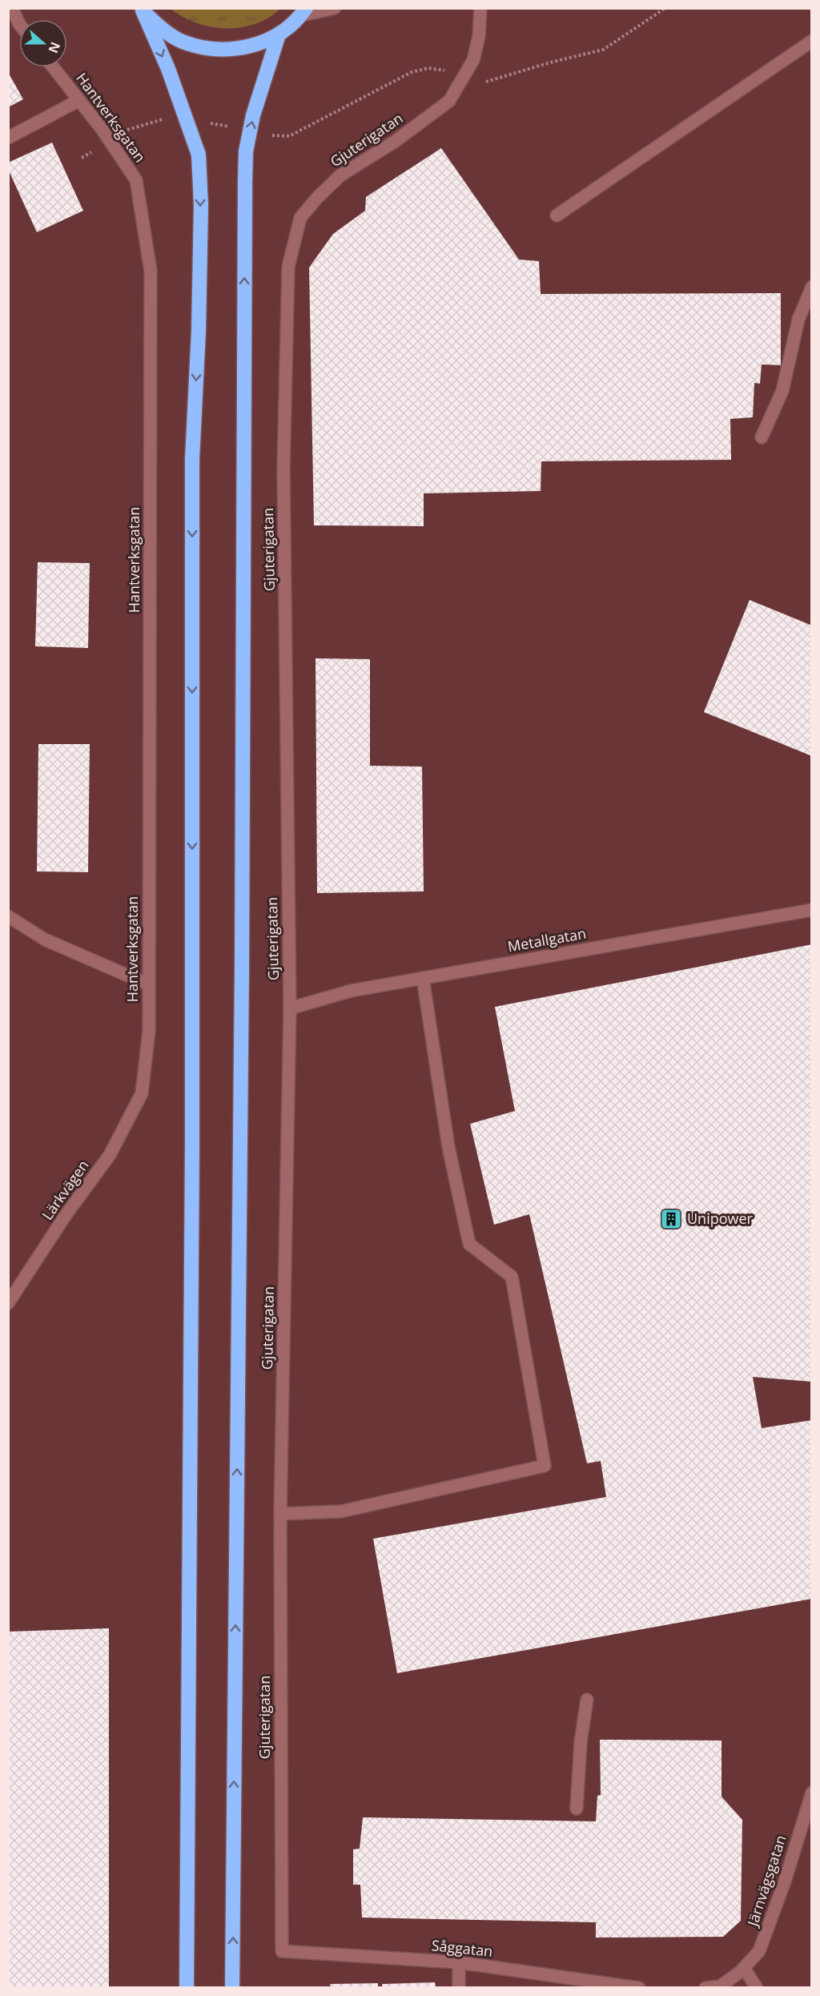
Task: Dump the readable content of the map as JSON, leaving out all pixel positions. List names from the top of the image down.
{
  "streets": {
    "street": [
      "Hantverksgatan",
      "Gjuterigatan",
      "Metallgatan",
      "Lärkvägen",
      "Järnvägsgatan",
      "Såggatan"
    ]
  },
  "crossings": [
    ["Hantverksgatan", "Lärkvägen"],
    ["Gjuterigatan", "Metallgatan"],
    ["Gjuterigatan", "Såggatan"]
  ],
  "places": {
    "building": ["Unipower"]
  },
  "north": "right"
}
